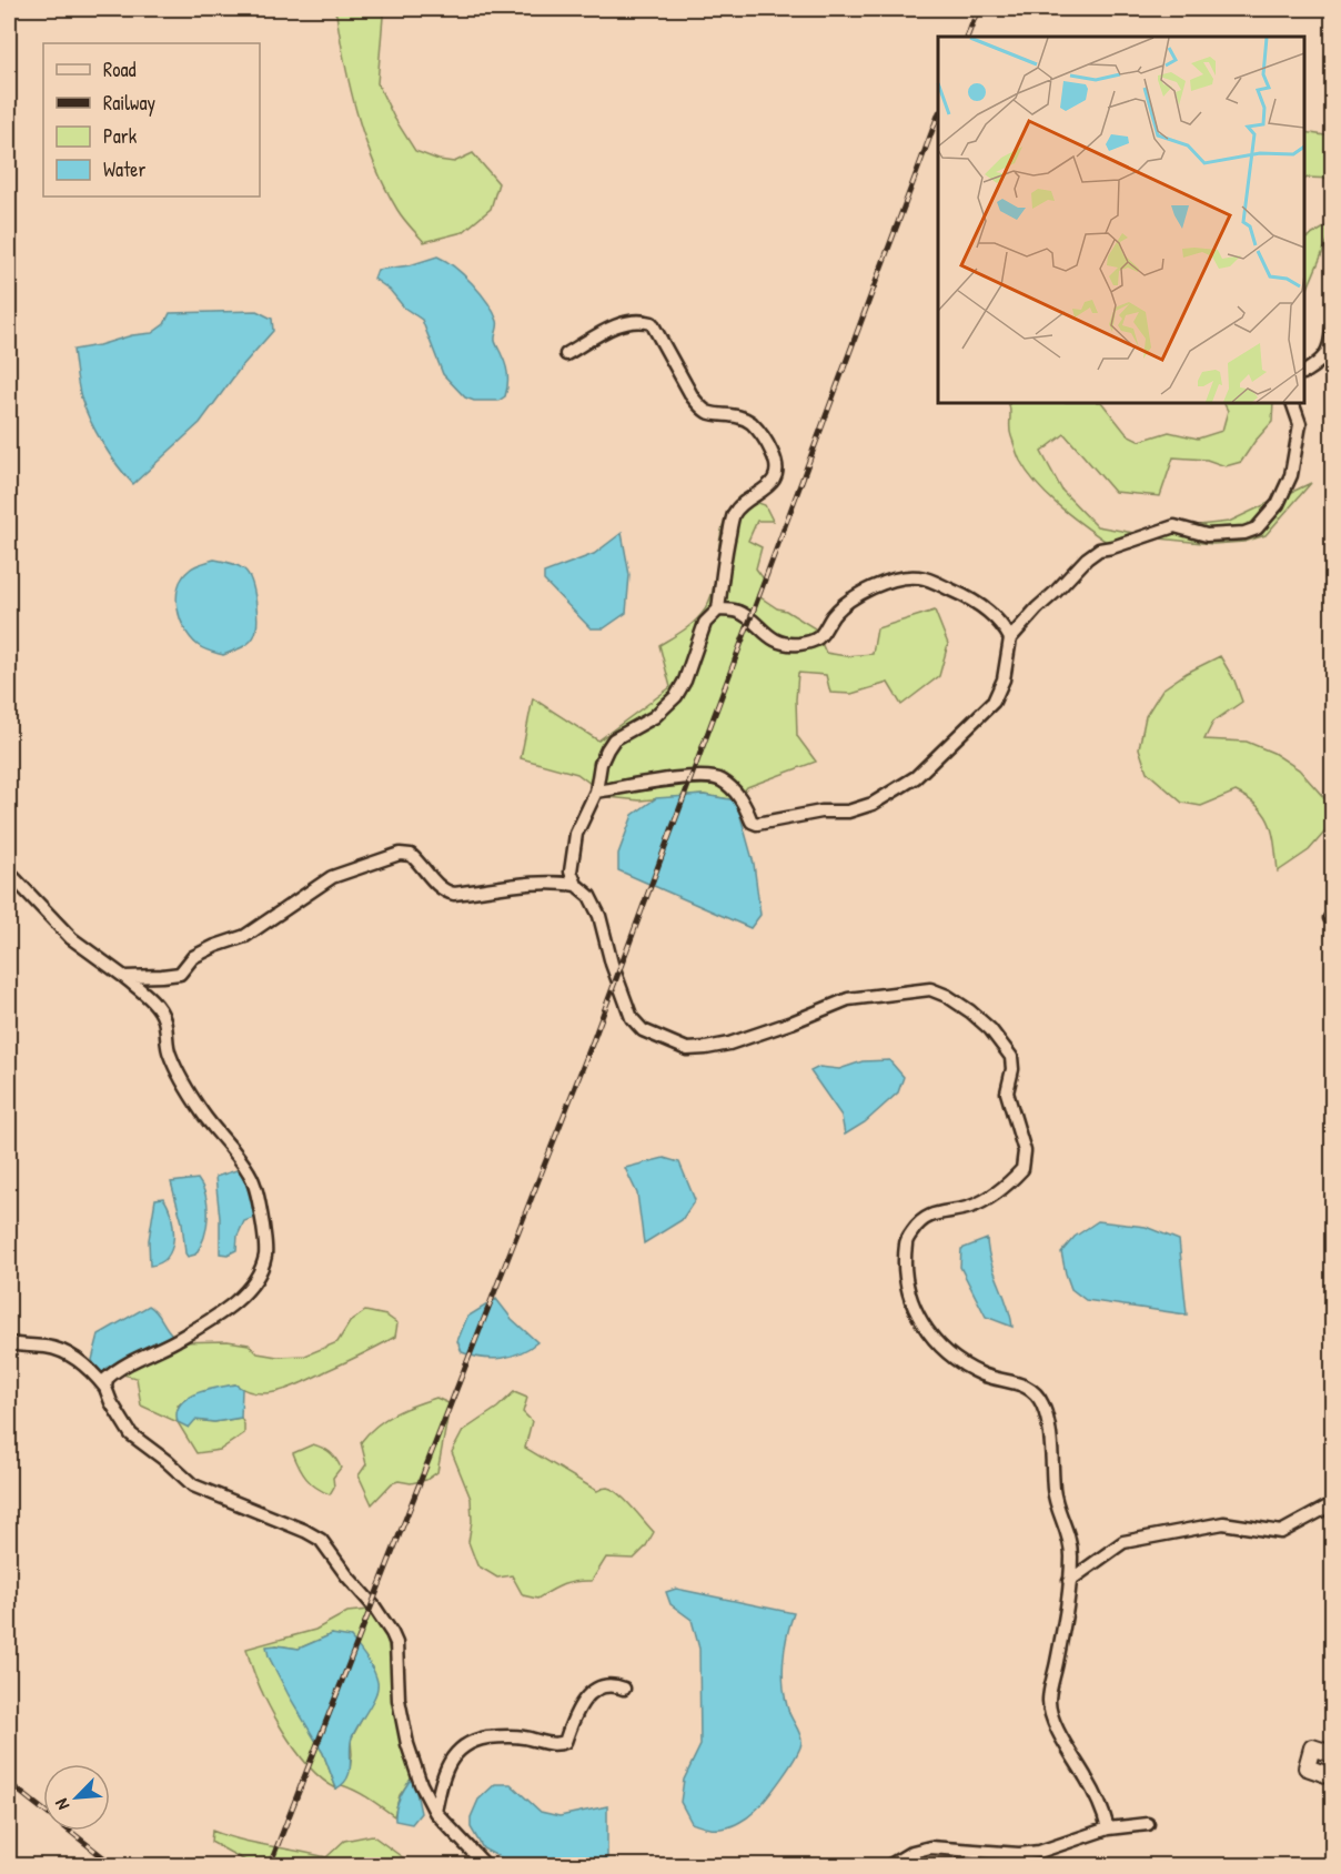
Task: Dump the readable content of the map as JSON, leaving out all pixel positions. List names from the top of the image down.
{
  "legend": [
    "Road",
    "Railway",
    "Park",
    "Water"
  ],
  "north": "bottom left"
}
